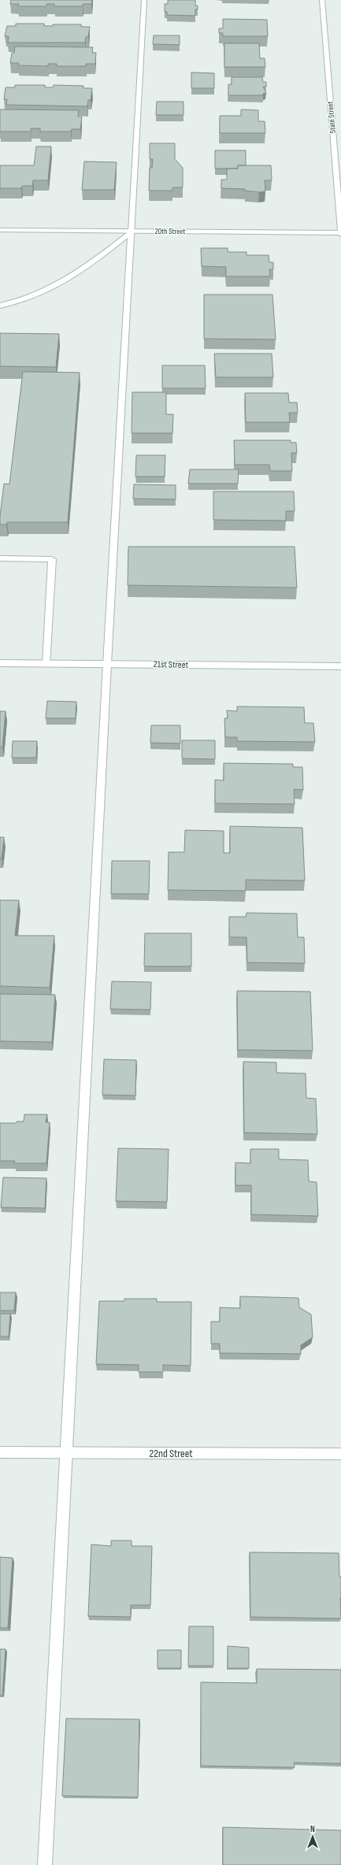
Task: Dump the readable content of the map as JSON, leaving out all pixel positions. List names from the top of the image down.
{
  "streets": {
    "street": [
      "State Street",
      "20th Street",
      "21st Street",
      "22nd Street"
    ]
  },
  "crossings": [
    ["State Street", "20th Street"]
  ],
  "north": "top"
}
